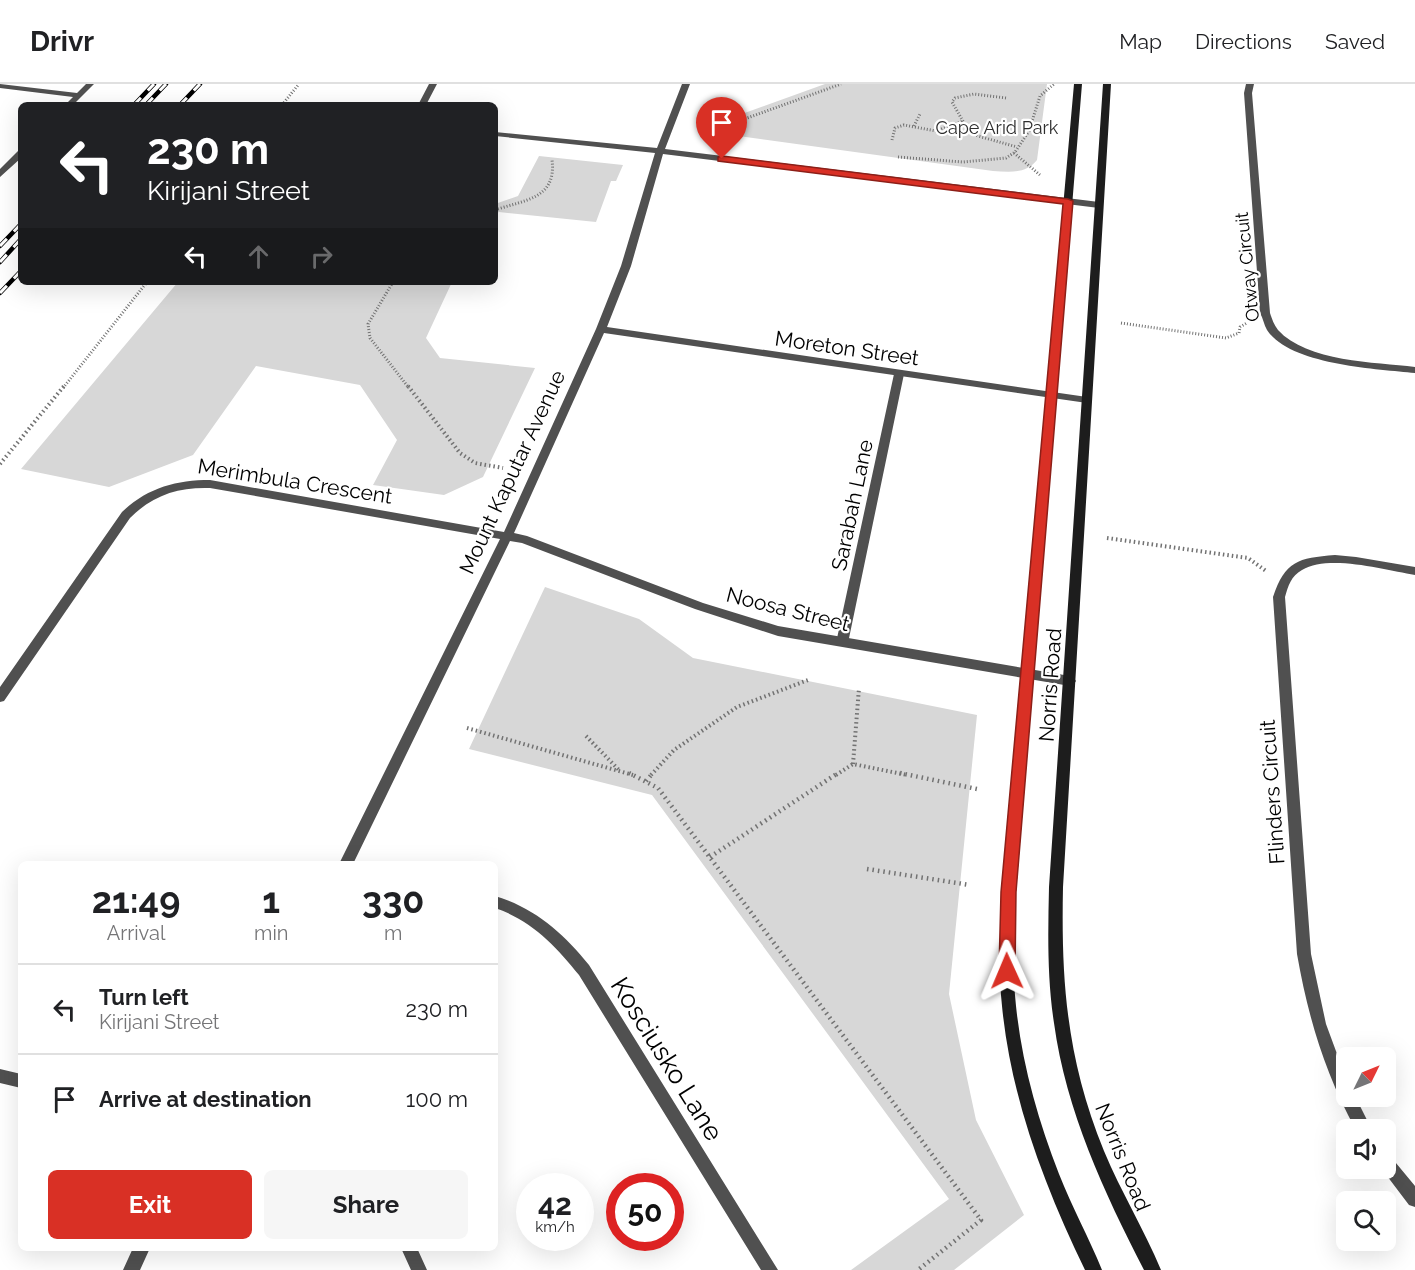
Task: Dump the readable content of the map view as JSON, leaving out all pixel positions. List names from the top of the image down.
{
  "streets": {
    "main road": ["Norris Road"],
    "street": [
      "Otway Circuit",
      "Moreton Street",
      "Mount Kaputar Avenue",
      "Merimbula Crescent",
      "Sarabah Lane",
      "Noosa Street",
      "Flinders Circuit",
      "Kosciusko Lane"
    ]
  },
  "crossings": [
    ["Moreton Street", "Mount Kaputar Avenue"],
    ["Moreton Street", "Sarabah Lane"],
    ["Moreton Street", "Norris Road"],
    ["Mount Kaputar Avenue", "Merimbula Crescent"],
    ["Mount Kaputar Avenue", "Noosa Street"],
    ["Merimbula Crescent", "Noosa Street"],
    ["Sarabah Lane", "Noosa Street"],
    ["Noosa Street", "Norris Road"]
  ],
  "parks": ["Cape Arid Park"],
  "north": "top right",
  "page": {
    "header": "Drivr",
    "nav": ["Map", "Directions", "Saved"],
    "turn": ["230 m", "Kirijani Street"],
    "eta": [
      "21:49",
      "Arrival",
      "1",
      "min",
      "330",
      "m"
    ],
    "list": [
      {
        "name": "Turn left",
        "note": "Kirijani Street",
        "value": "230 m"
      },
      {
        "name": "Arrive at destination",
        "value": "100 m"
      }
    ],
    "buttons": ["Exit", "Share"],
    "speed": "42 km/h",
    "limit": "50"
  }
}
